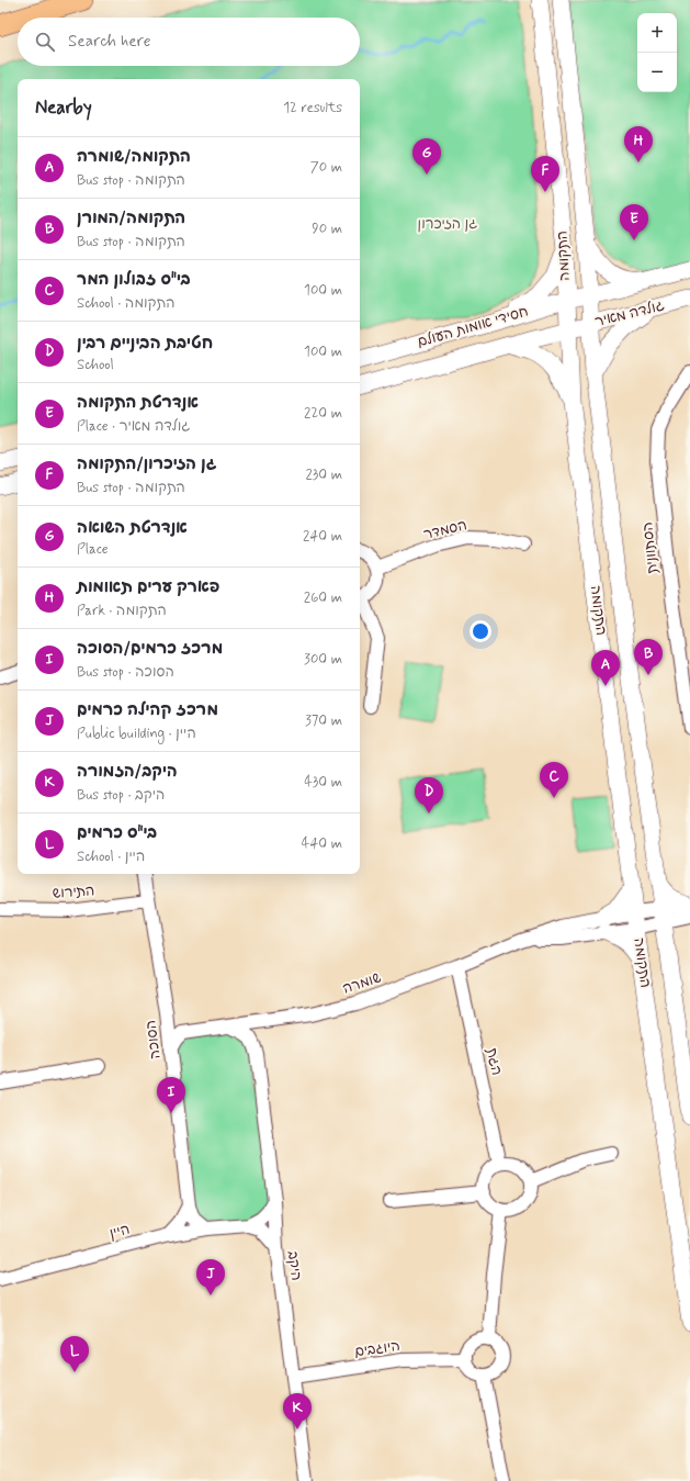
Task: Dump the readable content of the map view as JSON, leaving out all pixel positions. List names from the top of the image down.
{
  "streets": {
    "street": [
      "התקומה",
      "גולדה מאיר",
      "חסידי אומות העולם",
      "הסמדר",
      "הסתוונית",
      "התירוש",
      "שומרה",
      "הסוכה",
      "הגת",
      "היין",
      "היקב",
      "היוגבים"
    ]
  },
  "crossings": [
    ["התקומה", "גולדה מאיר"],
    ["התקומה", "חסידי אומות העולם"],
    ["התקומה", "שומרה"],
    ["גולדה מאיר", "חסידי אומות העולם"],
    ["התירוש", "הסוכה"],
    ["שומרה", "הסוכה"],
    ["שומרה", "הגת"],
    ["שומרה", "היקב"],
    ["הסוכה", "היין"],
    ["היקב", "היוגבים"]
  ],
  "parks": ["גן הזיכרון"],
  "page": {
    "map_buttons": ["+", "−"],
    "search": "Search here",
    "heading": ["Nearby", "12 results"],
    "pins": [
      "H",
      "G",
      "F",
      "E",
      "B",
      "A",
      "C",
      "D",
      "I",
      "J",
      "L",
      "K"
    ],
    "list": [
      {
        "mark": "A",
        "name": "התקומה/שומרה",
        "note": "Bus stop · התקומה",
        "value": "70 m"
      },
      {
        "mark": "B",
        "name": "התקומה/המורן",
        "note": "Bus stop · התקומה",
        "value": "90 m"
      },
      {
        "mark": "C",
        "name": "בי\"ס זבולון המר",
        "note": "School · התקומה",
        "value": "100 m"
      },
      {
        "mark": "D",
        "name": "חטיבת הביניים רבין",
        "note": "School",
        "value": "100 m"
      },
      {
        "mark": "E",
        "name": "אנדרטת התקומה",
        "note": "Place · גולדה מאיר",
        "value": "220 m"
      },
      {
        "mark": "F",
        "name": "גן הזיכרון/התקומה",
        "note": "Bus stop · התקומה",
        "value": "230 m"
      },
      {
        "mark": "G",
        "name": "אנדרטת השואה",
        "note": "Place",
        "value": "240 m"
      },
      {
        "mark": "H",
        "name": "פארק ערים תאומות",
        "note": "Park · התקומה",
        "value": "260 m"
      },
      {
        "mark": "I",
        "name": "מרכז כרמים/הסוכה",
        "note": "Bus stop · הסוכה",
        "value": "300 m"
      },
      {
        "mark": "J",
        "name": "מרכז קהילה כרמים",
        "note": "Public building · היין",
        "value": "370 m"
      },
      {
        "mark": "K",
        "name": "היקב/הזמורה",
        "note": "Bus stop · היקב",
        "value": "430 m"
      },
      {
        "mark": "L",
        "name": "בי\"ס כרמים",
        "note": "School · היין",
        "value": "440 m"
      }
    ]
  }
}
